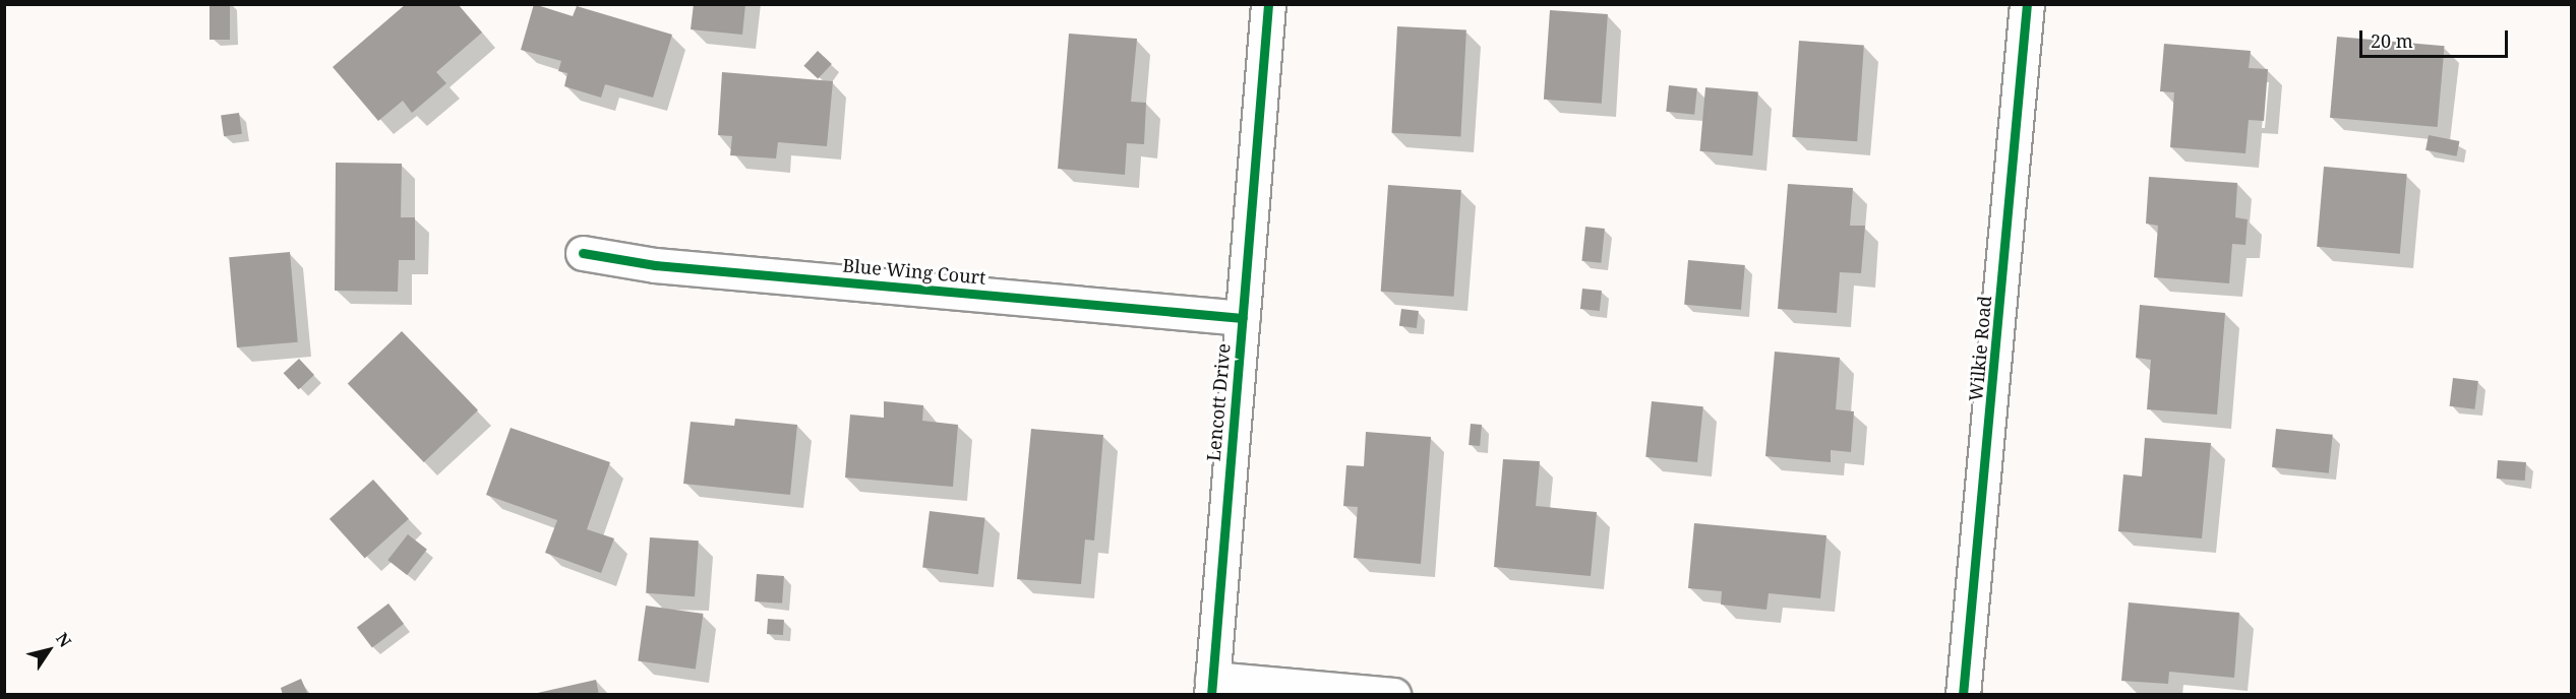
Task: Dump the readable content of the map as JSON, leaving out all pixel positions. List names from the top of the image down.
{
  "streets": {
    "street": ["Blue Wing Court", "Wilkie Road", "Lencott Drive"]
  },
  "crossings": [
    ["Blue Wing Court", "Lencott Drive"]
  ],
  "scale_bar": "20 m",
  "north": "top right"
}
